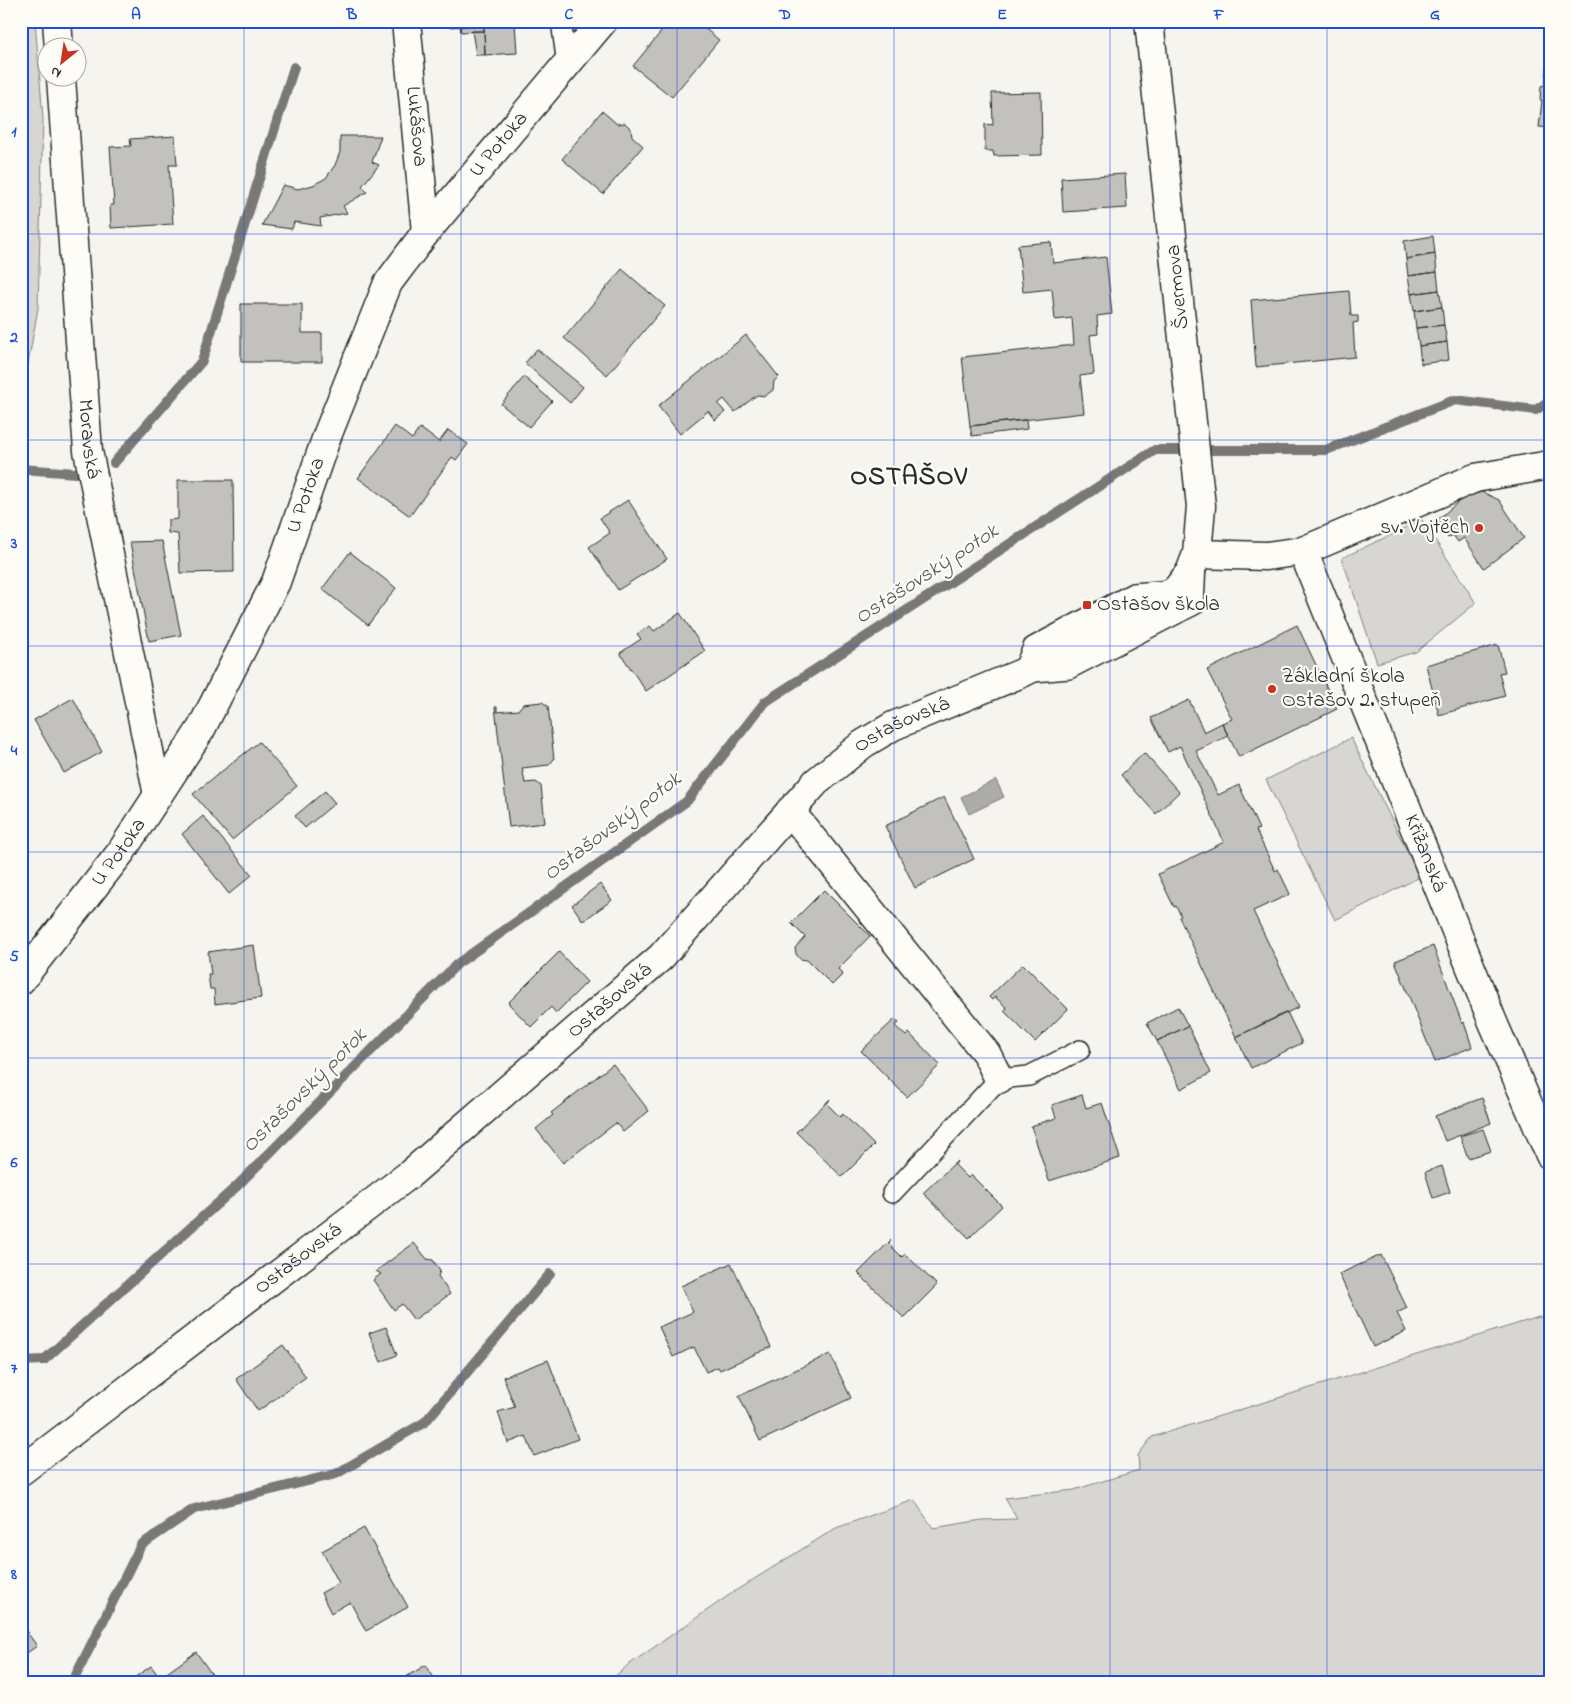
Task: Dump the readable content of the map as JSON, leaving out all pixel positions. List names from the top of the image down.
{
  "streets": {
    "street": [
      "Lukášova",
      "U Potoka",
      "Švermova",
      "Moravská",
      "Ostašovská",
      "Křižanská"
    ]
  },
  "crossings": [
    ["Lukášova", "U Potoka"],
    ["U Potoka", "Moravská"],
    ["Švermova", "Ostašovská"]
  ],
  "districts": ["OSTAŠOV"],
  "water": ["Ostašovský potok"],
  "places": {
    "other": ["sv. Vojtěch", "Základní škola Ostašov 2. stupeň"],
    "transit": ["Ostašov škola"]
  },
  "north": "bottom left",
  "grid": {
    "columns": [
      "A",
      "B",
      "C",
      "D",
      "E",
      "F",
      "G"
    ],
    "rows": [
      "1",
      "2",
      "3",
      "4",
      "5",
      "6",
      "7",
      "8"
    ]
  }
}
